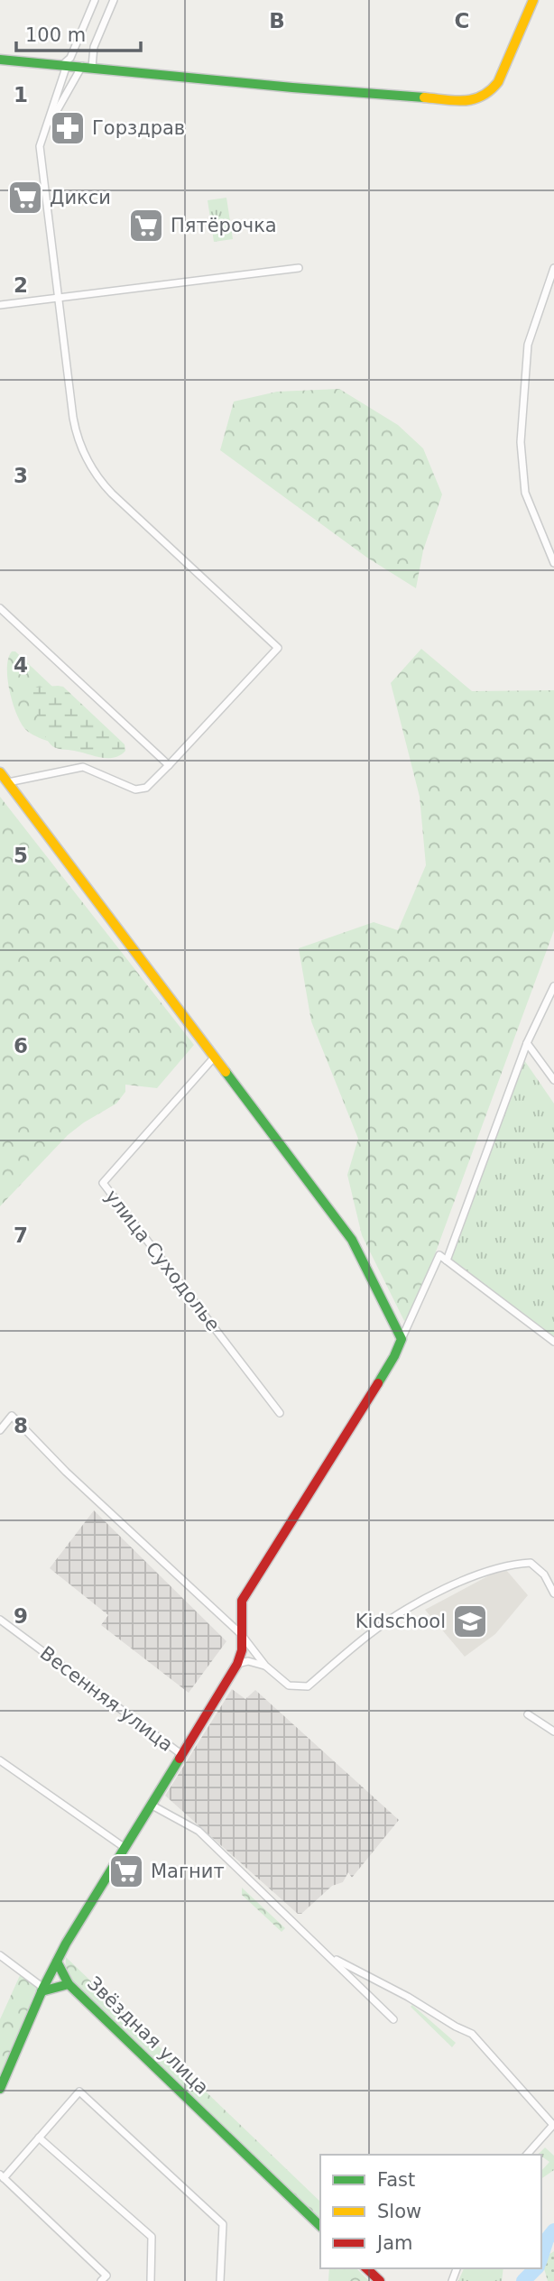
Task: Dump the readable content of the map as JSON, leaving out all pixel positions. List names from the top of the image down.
{
  "streets": {
    "street": ["улица Суходолье", "Весенняя улица", "Звёздная улица"]
  },
  "places": {
    "pharmacy": ["Горздрав"],
    "supermarket": ["Дикси", "Пятёрочка", "Магнит"],
    "school or university": ["Kidschool"]
  },
  "legend": ["Fast", "Slow", "Jam"],
  "scale_bar": "100 m",
  "grid": {
    "columns": ["B", "C"],
    "rows": [
      "1",
      "2",
      "3",
      "4",
      "5",
      "6",
      "7",
      "8",
      "9"
    ]
  }
}
